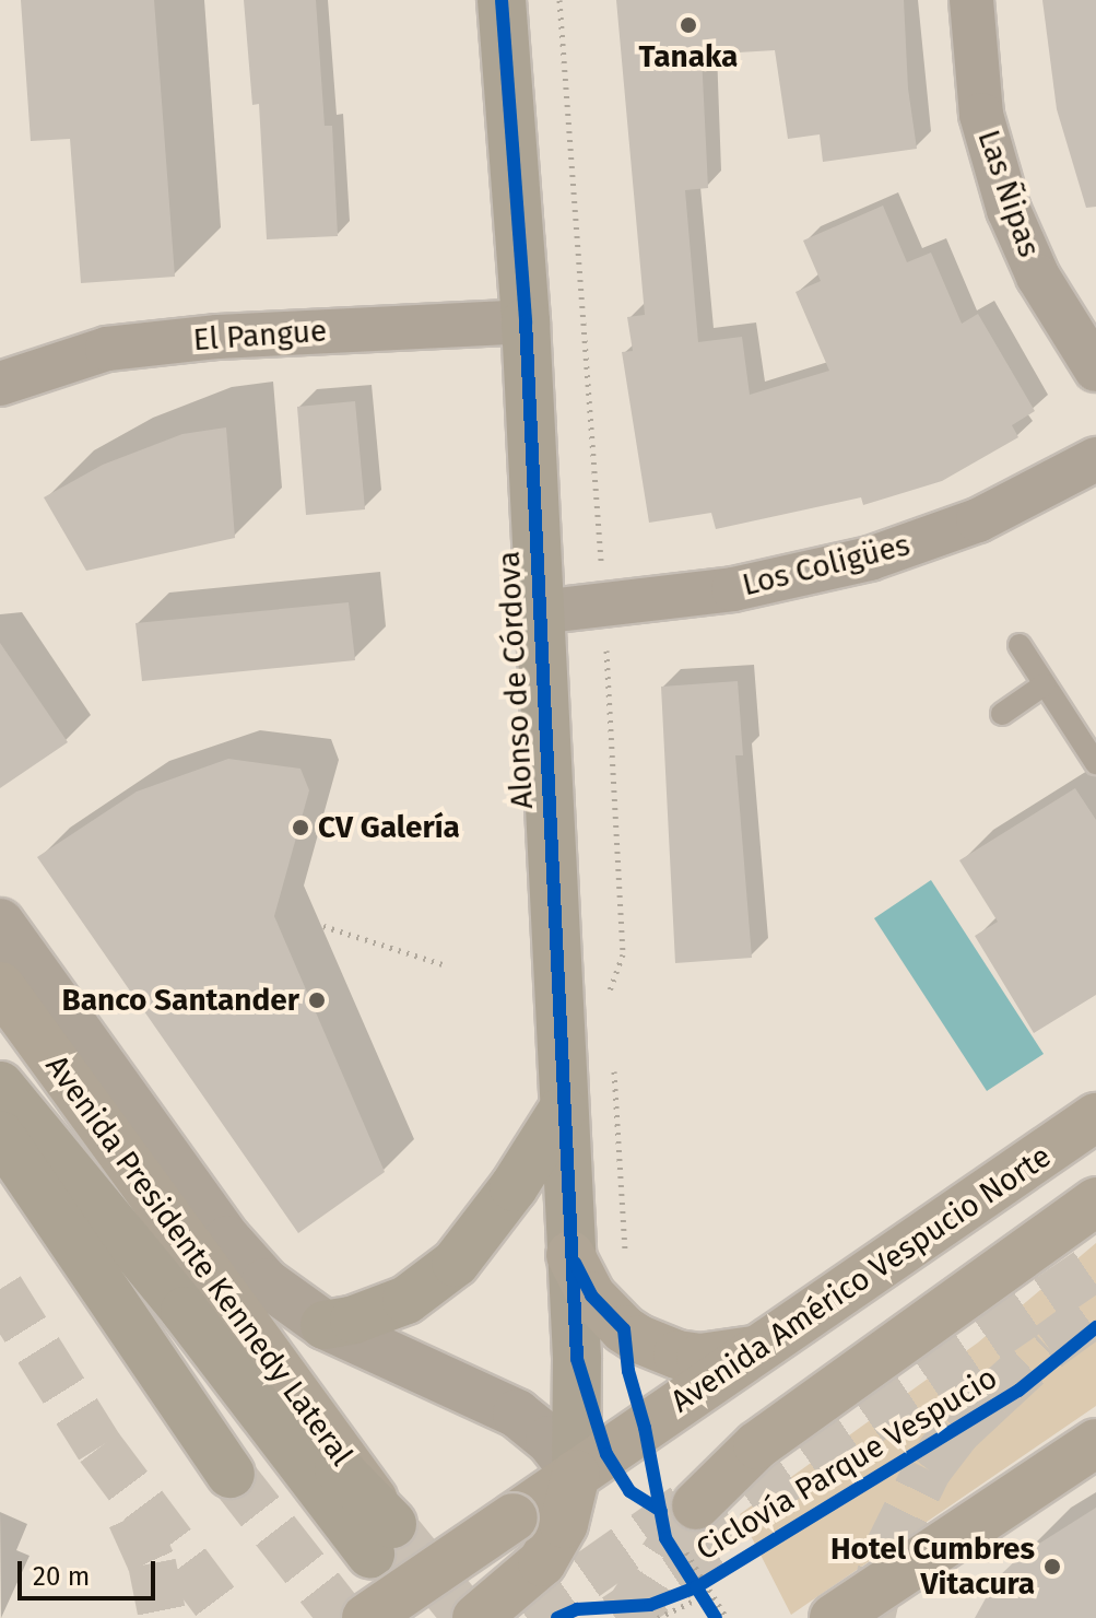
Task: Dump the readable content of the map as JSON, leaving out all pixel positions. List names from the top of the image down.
{
  "streets": {
    "main road": ["Alonso de Córdova", "Avenida Presidente Kennedy Lateral", "Avenida Américo Vespucio Norte"],
    "street": ["Las Ñipas", "El Pangue", "Los Coligües"],
    "cycle path": ["Ciclovía Parque Vespucio"]
  },
  "crossings": [
    ["El Pangue", "Alonso de Córdova"],
    ["Los Coligües", "Alonso de Córdova"],
    ["Alonso de Córdova", "Avenida Presidente Kennedy Lateral"],
    ["Alonso de Córdova", "Avenida Américo Vespucio Norte"],
    ["Avenida Presidente Kennedy Lateral", "Avenida Américo Vespucio Norte"]
  ],
  "places": [
    "Tanaka",
    "CV Galería",
    "Banco Santander",
    "Hotel Cumbres Vitacura"
  ],
  "scale_bar": "20 m"
}
